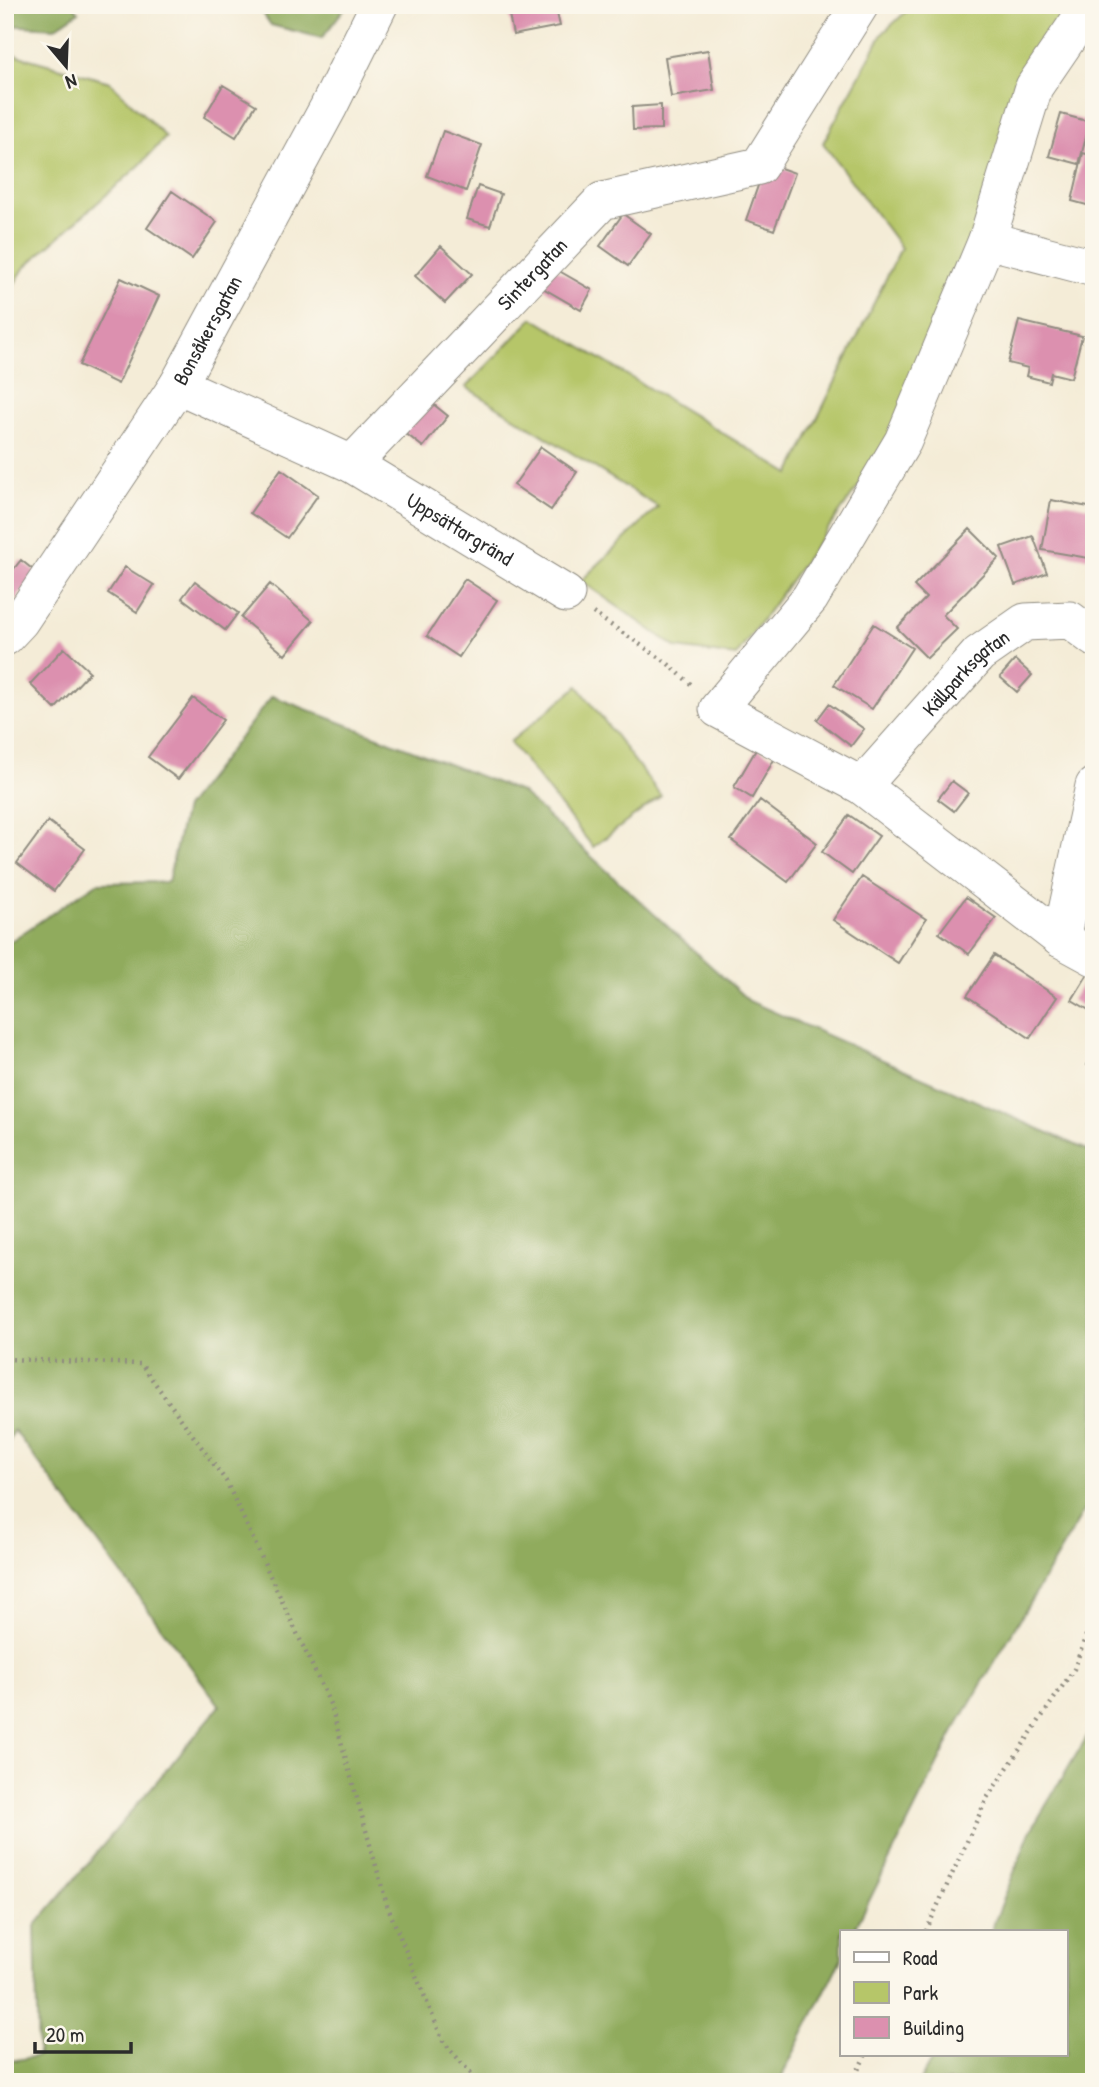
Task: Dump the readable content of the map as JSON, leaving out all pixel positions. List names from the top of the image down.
{
  "streets": {
    "street": [
      "Sintergatan",
      "Bonsåkersgatan",
      "Uppsättargränd",
      "Källparksgatan"
    ]
  },
  "crossings": [
    ["Sintergatan", "Uppsättargränd"]
  ],
  "legend": ["Road", "Park", "Building"],
  "scale_bar": "20 m",
  "north": "bottom"
}
